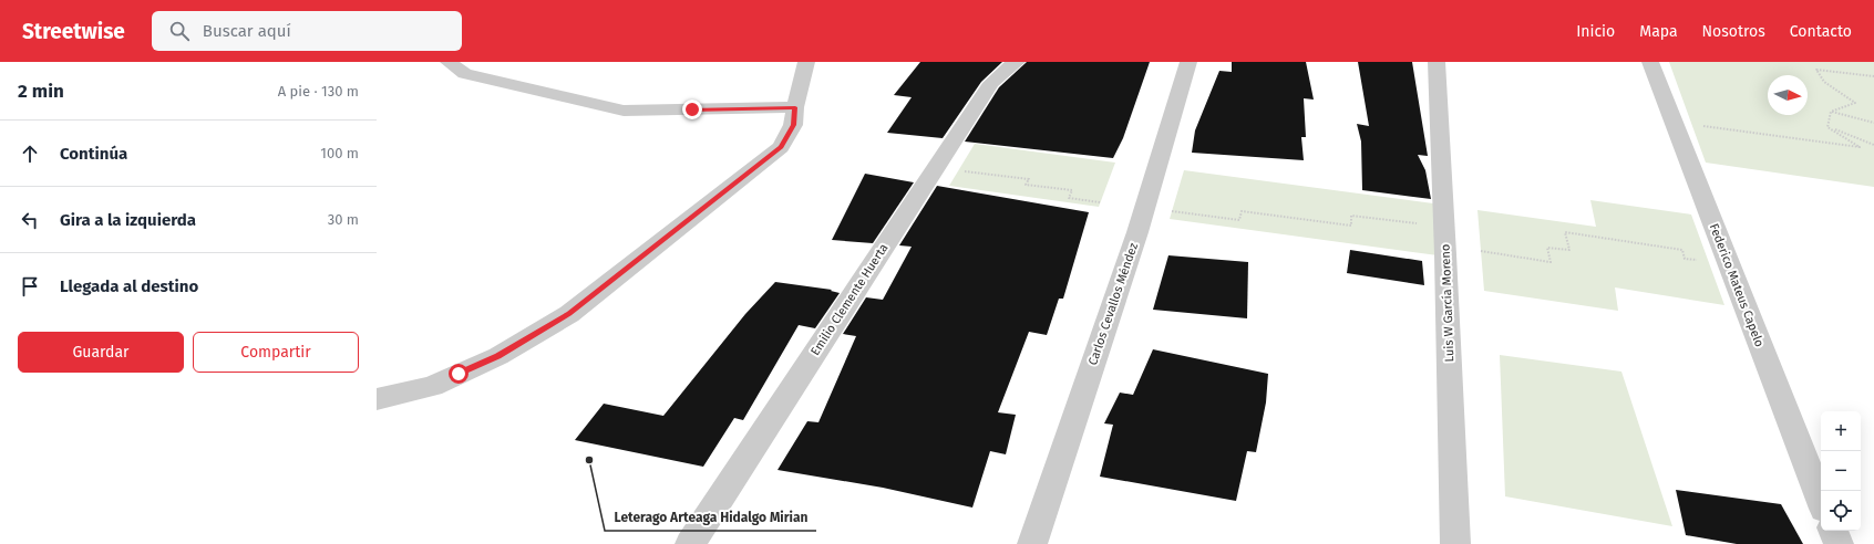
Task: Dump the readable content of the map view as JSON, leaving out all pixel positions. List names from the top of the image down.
{
  "streets": {
    "street": [
      "Federico Mateus Capelo",
      "Emilio Clemente Huerta",
      "Luis W García Moreno",
      "Carlos Cevallos Méndez"
    ]
  },
  "places": ["Leterago Arteaga Hidalgo Mirian"],
  "north": "right",
  "page": {
    "header": "Streetwise",
    "search": "Buscar aquí",
    "nav": [
      "Inicio",
      "Mapa",
      "Nosotros",
      "Contacto"
    ],
    "heading": ["2 min", "A pie · 130 m"],
    "list": [
      ["Continúa", "100 m"],
      ["Gira a la izquierda", "30 m"],
      "Llegada al destino"
    ],
    "buttons": ["Guardar", "Compartir"],
    "map_buttons": ["+", "−"]
  }
}
